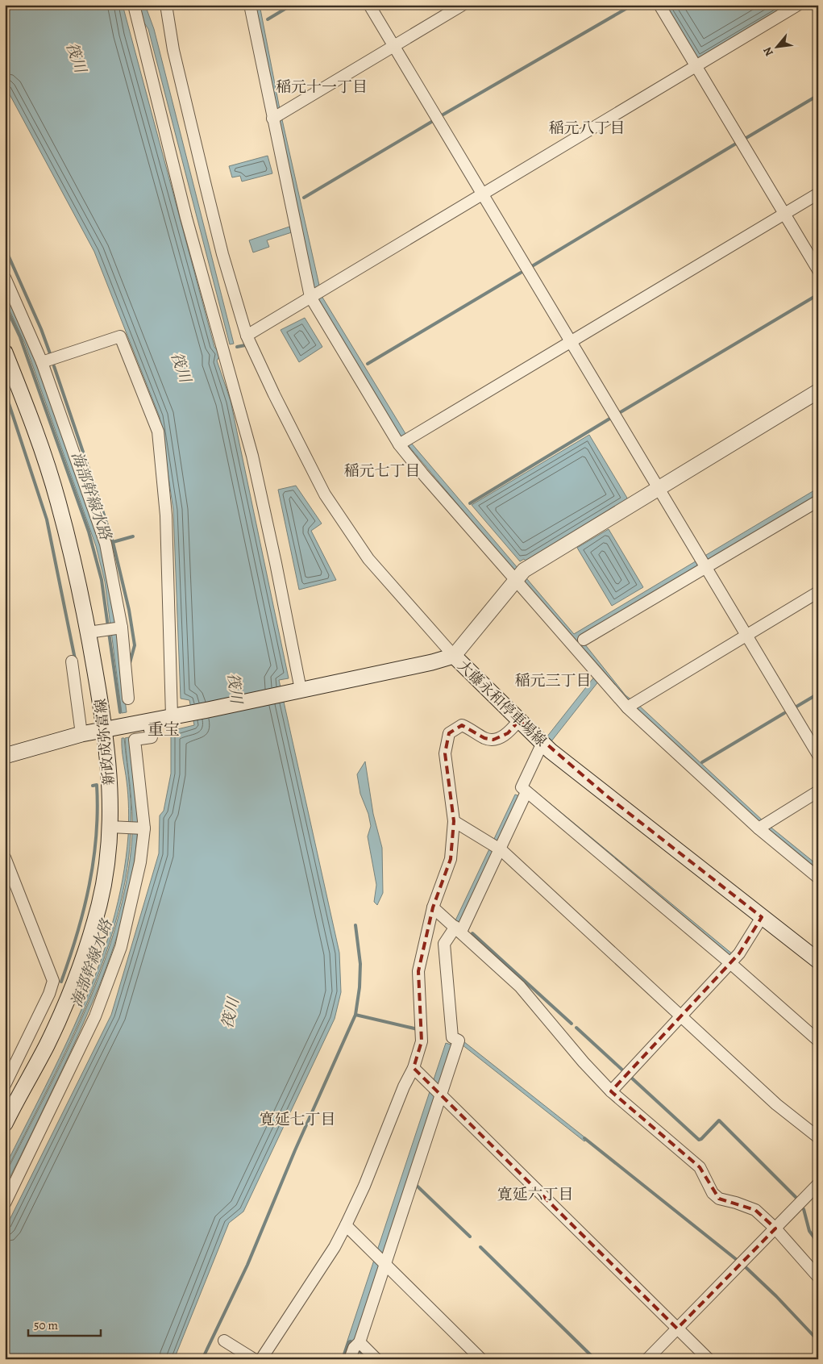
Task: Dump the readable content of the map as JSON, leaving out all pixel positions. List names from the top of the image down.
{
  "streets": {
    "main road": ["大藤永和停車場線", "新政成弥富線"]
  },
  "crossings": [
    ["大藤永和停車場線", "新政成弥富線"]
  ],
  "districts": [
    "稲元十一丁目",
    "稲元八丁目",
    "稲元七丁目",
    "稲元三丁目",
    "重宝",
    "寛延七丁目",
    "寛延六丁目"
  ],
  "water": ["筏川", "海部幹線水路"],
  "scale_bar": "50 m",
  "north": "bottom left"
}
